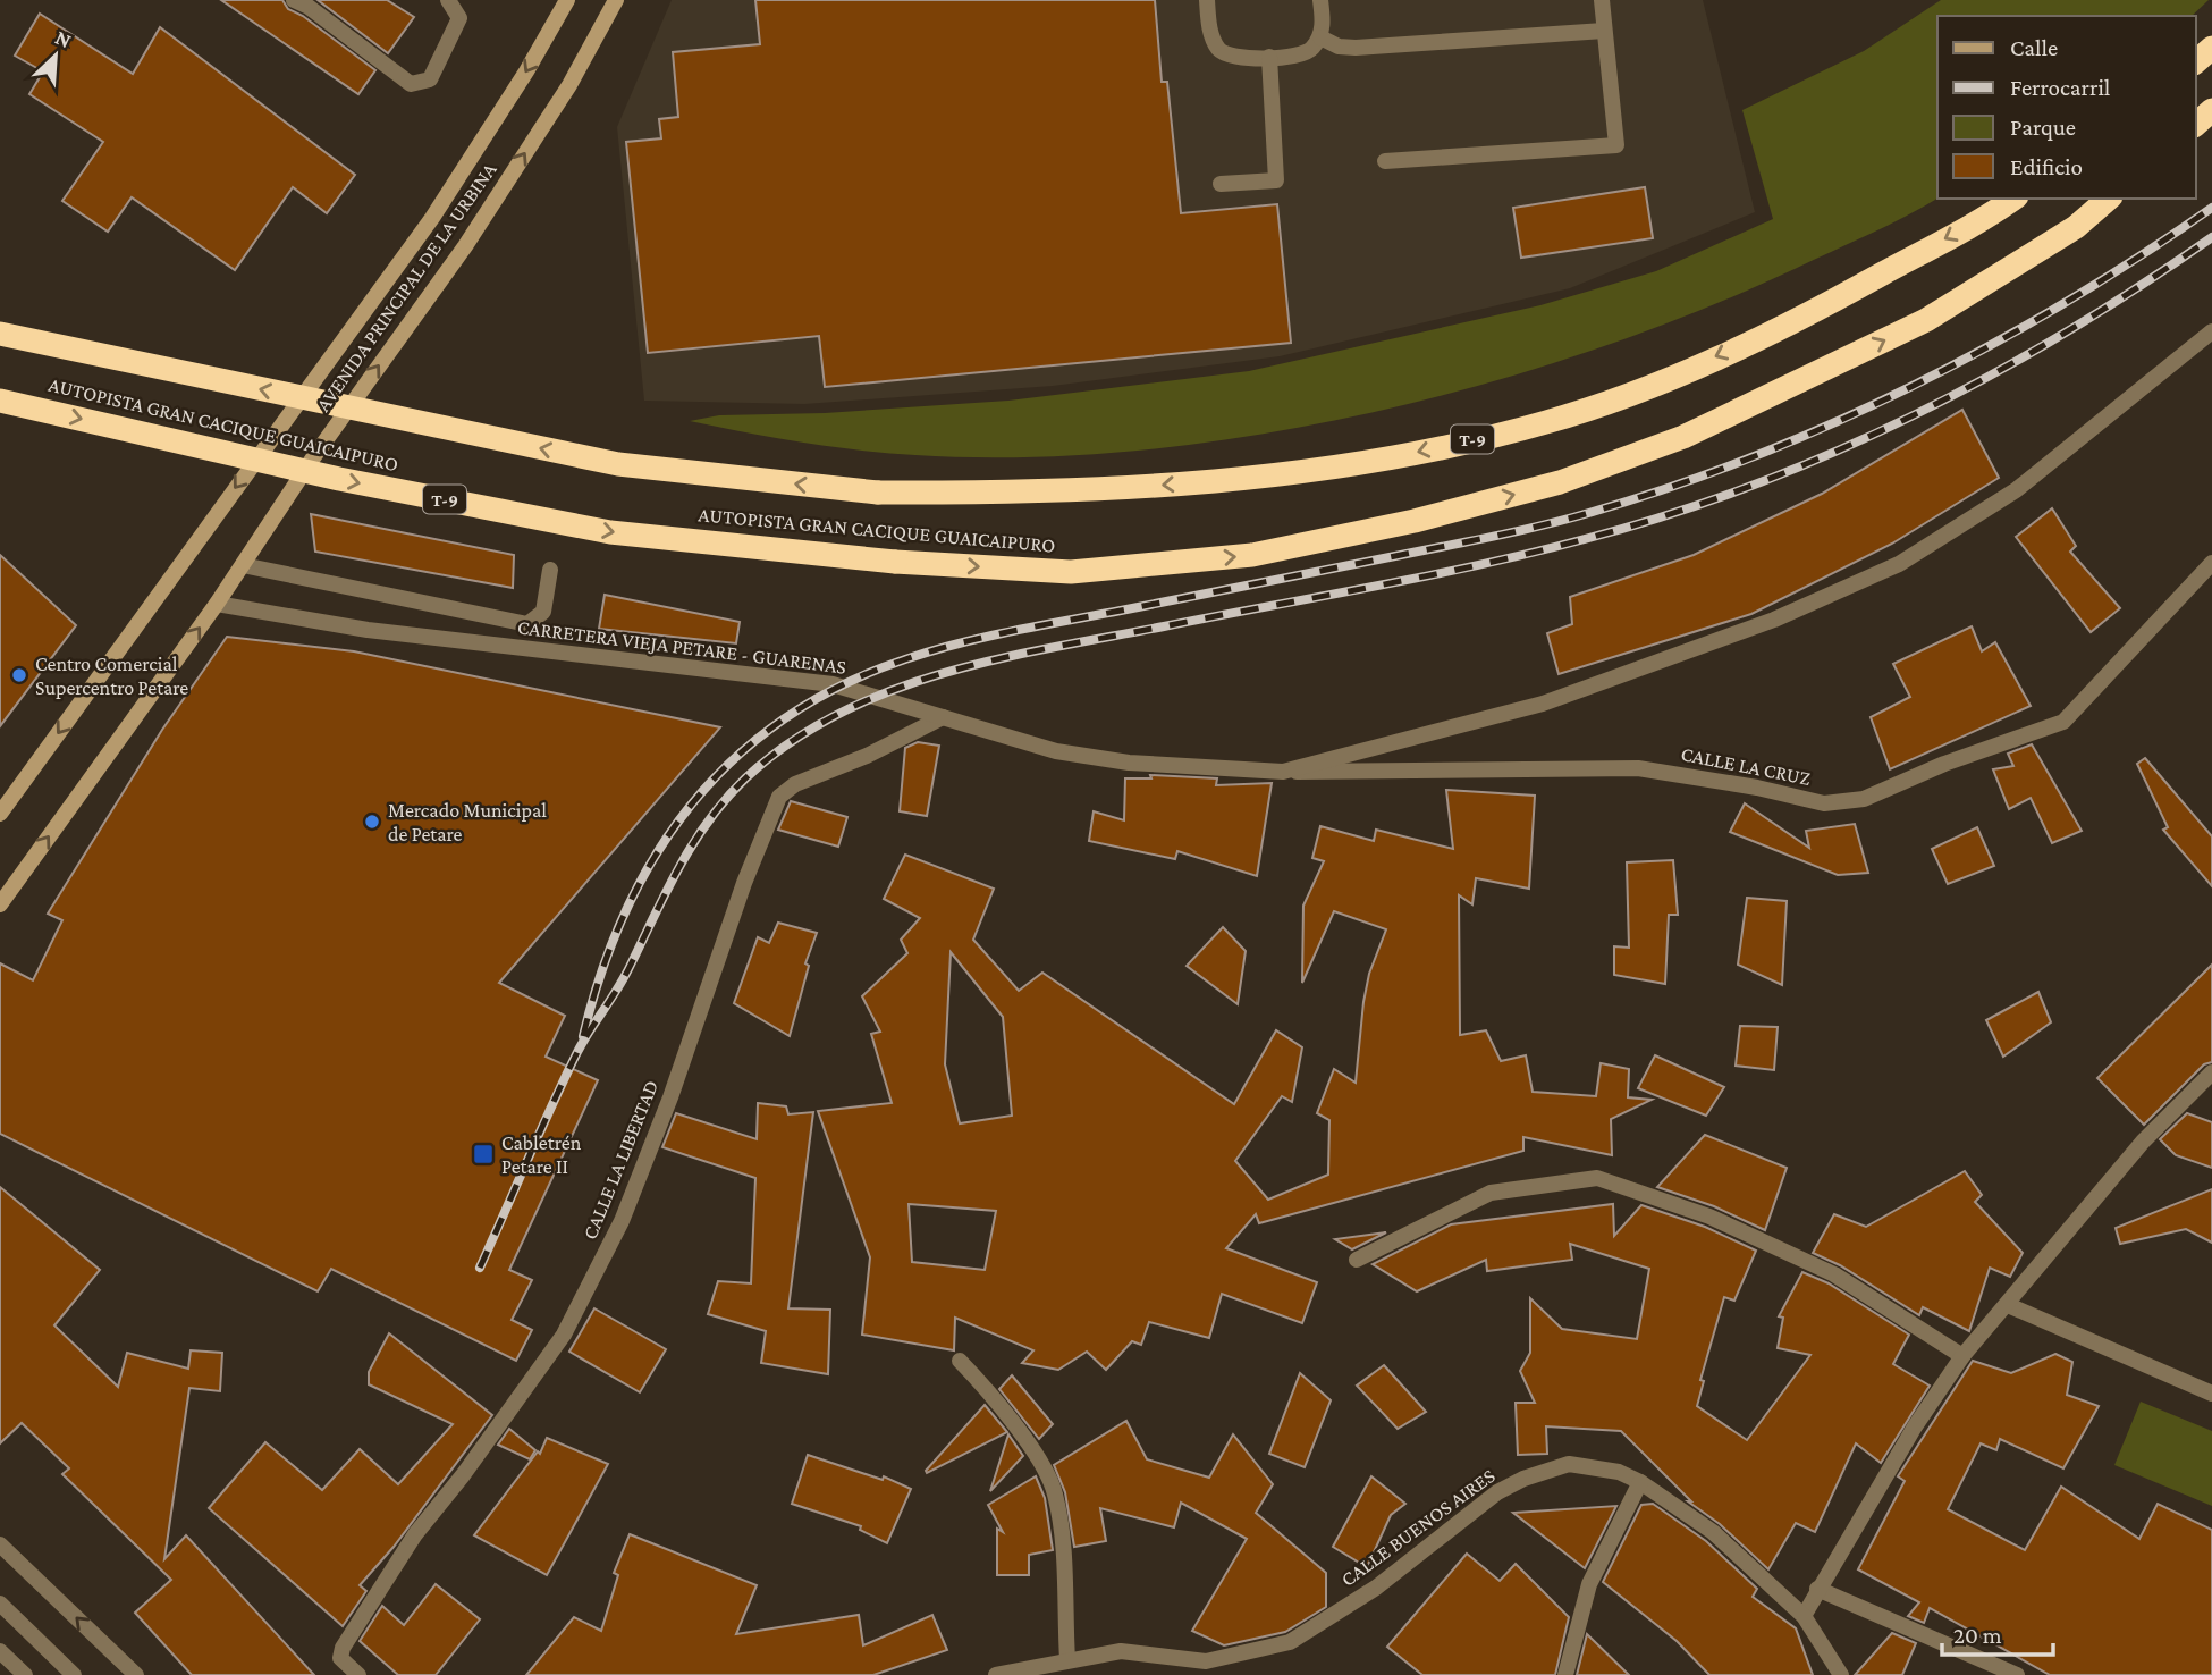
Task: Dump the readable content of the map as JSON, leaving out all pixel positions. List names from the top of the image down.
{
  "streets": {
    "highway": ["AUTOPISTA GRAN CACIQUE GUAICAIPURO", "T-9"],
    "main road": ["AVENIDA PRINCIPAL DE LA URBINA"],
    "street": [
      "CARRETERA VIEJA PETARE - GUARENAS",
      "CALLE LA CRUZ",
      "CALLE LA LIBERTAD",
      "CALLE BUENOS AIRES"
    ]
  },
  "crossings": [
    ["AVENIDA PRINCIPAL DE LA URBINA", "CARRETERA VIEJA PETARE - GUARENAS"],
    ["CARRETERA VIEJA PETARE - GUARENAS", "CALLE LA CRUZ"],
    ["CARRETERA VIEJA PETARE - GUARENAS", "CALLE LA LIBERTAD"]
  ],
  "places": {
    "other": ["Centro Comercial Supercentro Petare", "Mercado Municipal de Petare"],
    "transit": ["Cabletrén Petare II"]
  },
  "legend": [
    "Calle",
    "Ferrocarril",
    "Parque",
    "Edificio"
  ],
  "scale_bar": "20 m",
  "north": "top right"
}
